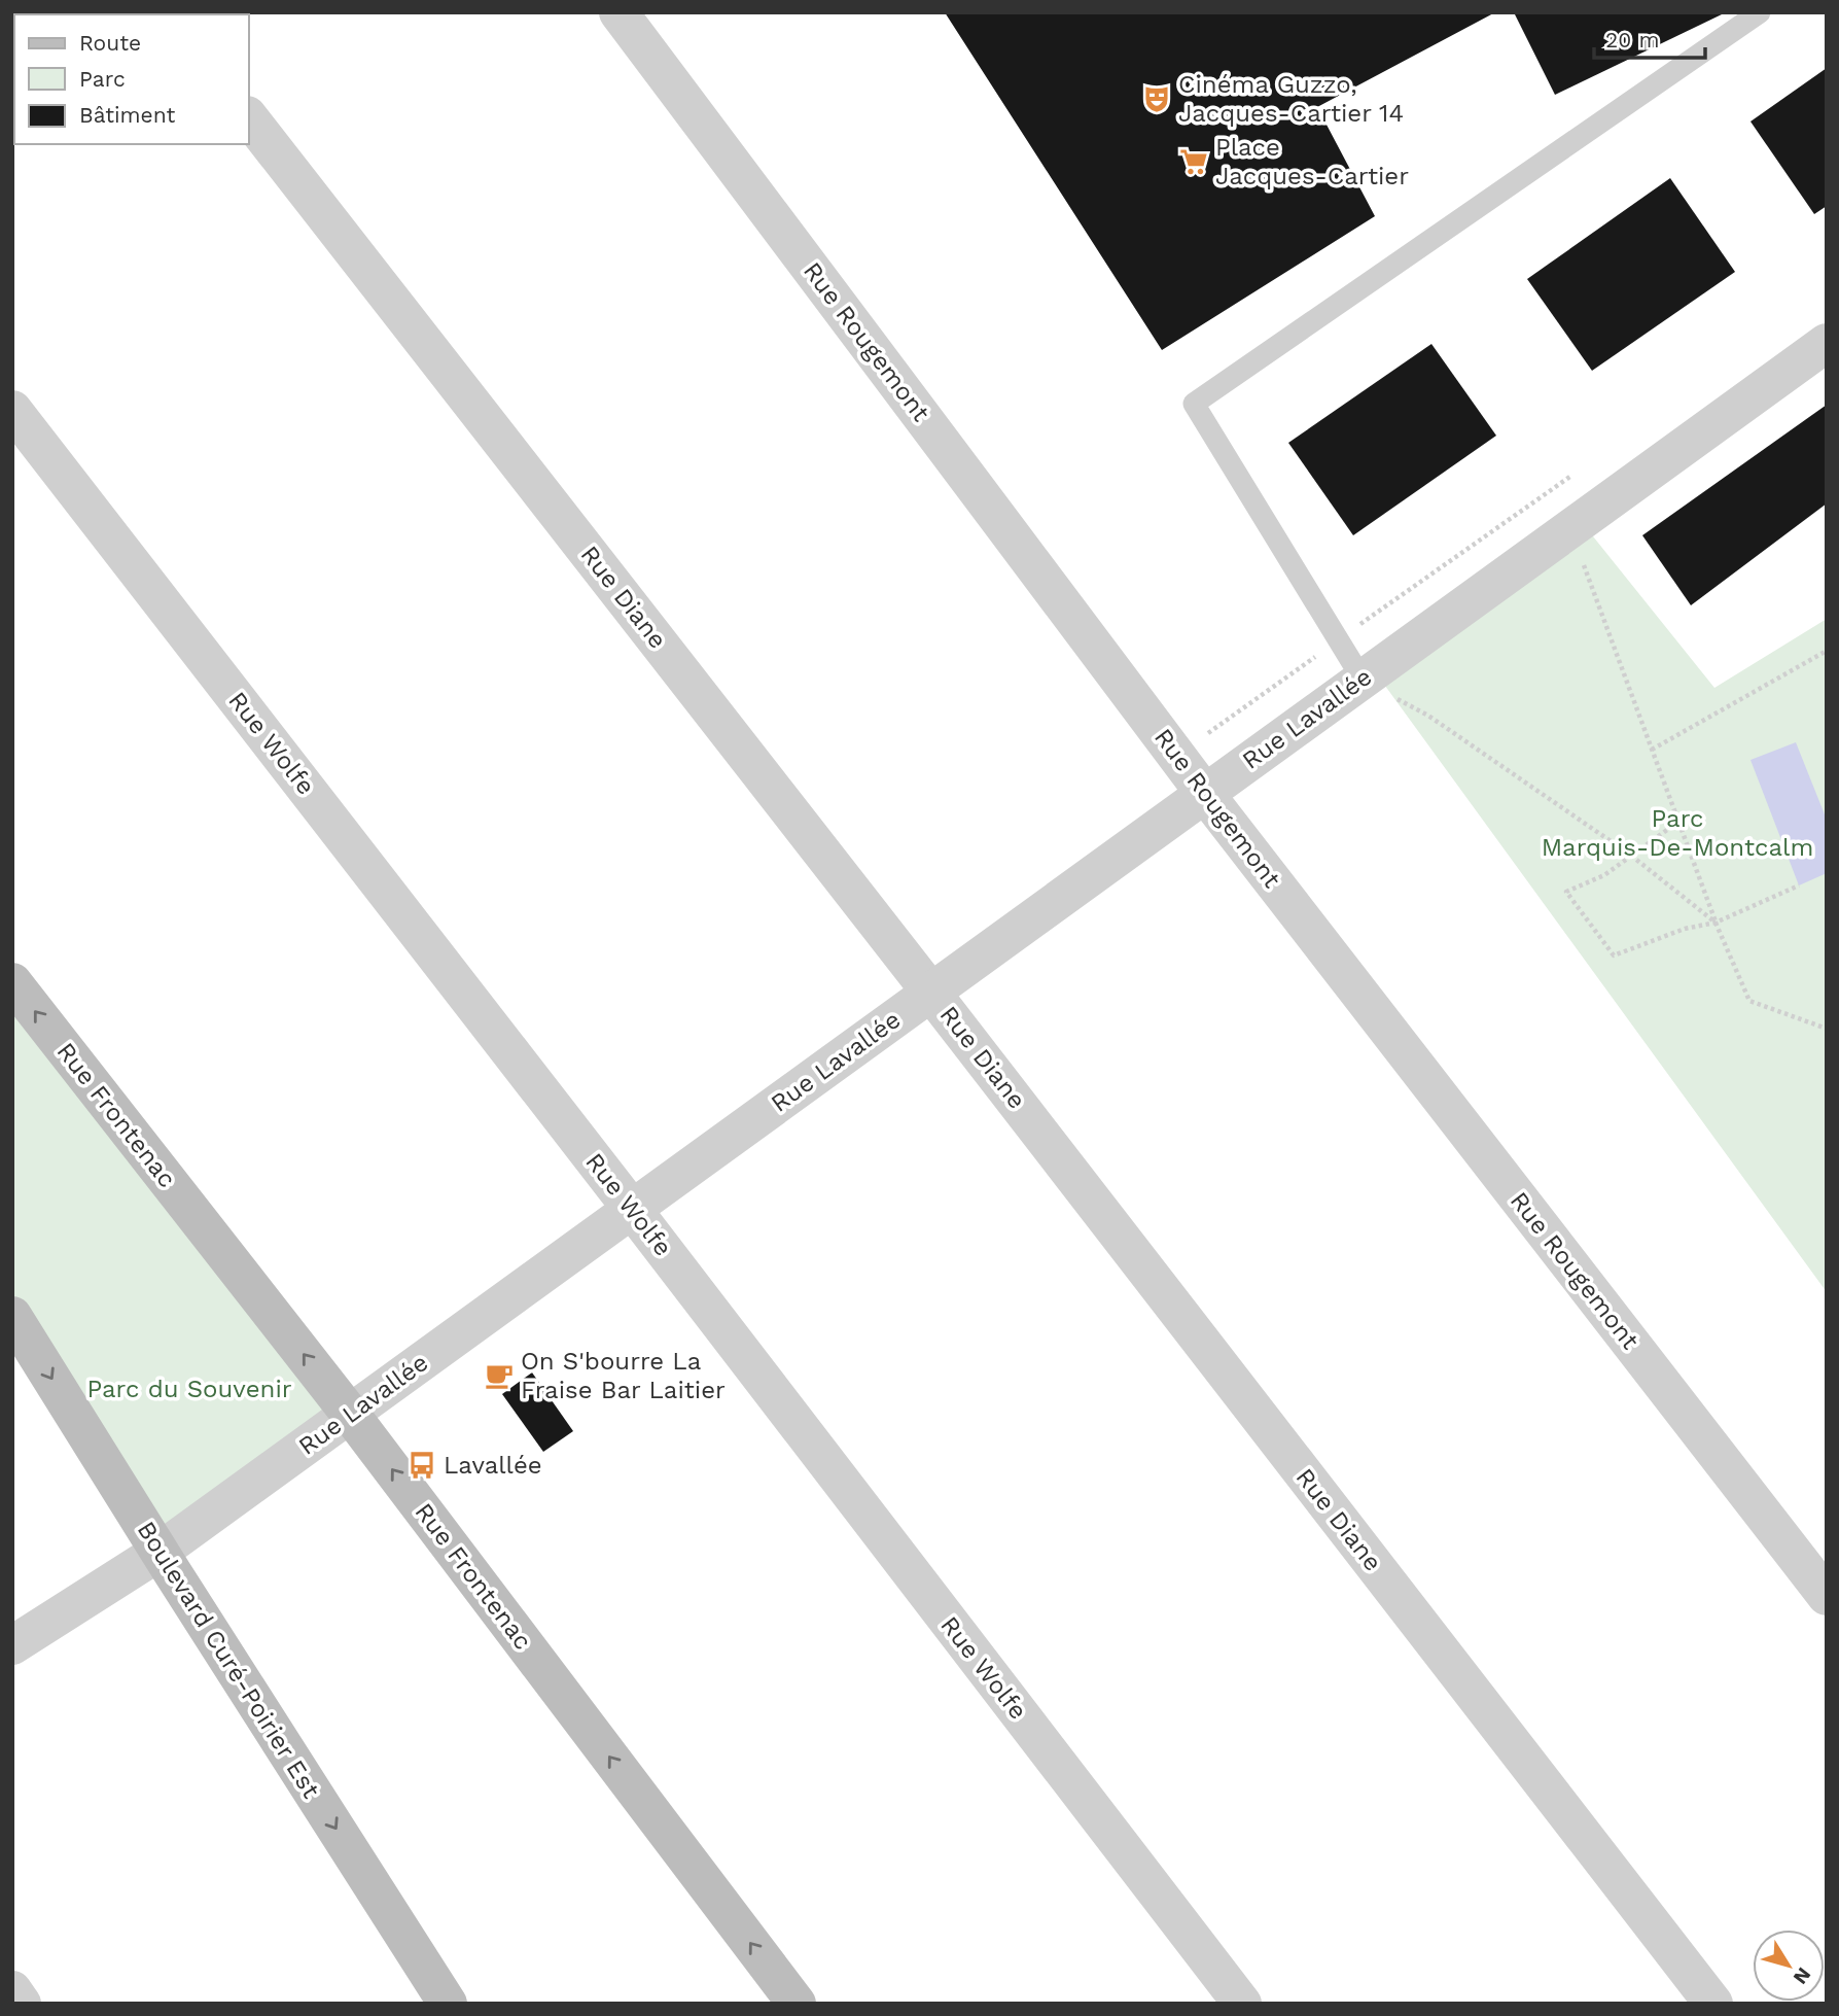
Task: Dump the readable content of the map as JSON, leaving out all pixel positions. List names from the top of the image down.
{
  "streets": {
    "main road": ["Rue Frontenac", "Boulevard Curé-Poirier Est"],
    "street": [
      "Rue Rougemont",
      "Rue Diane",
      "Rue Lavallée",
      "Rue Wolfe"
    ]
  },
  "crossings": [
    ["Rue Rougemont", "Rue Lavallée"],
    ["Rue Diane", "Rue Lavallée"],
    ["Rue Lavallée", "Rue Wolfe"],
    ["Rue Lavallée", "Rue Frontenac"],
    ["Rue Lavallée", "Boulevard Curé-Poirier Est"]
  ],
  "one_way": ["Rue Frontenac", "Boulevard Curé-Poirier Est"],
  "parks": ["Parc Marquis-De-Montcalm", "Parc du Souvenir"],
  "places": {
    "theatre": ["Cinéma Guzzo, Jacques-Cartier 14"],
    "supermarket": ["Place Jacques-Cartier"],
    "cafe": ["On S'bourre La Fraise Bar Laitier"],
    "bus stop": ["Lavallée"]
  },
  "legend": ["Route", "Parc", "Bâtiment"],
  "scale_bar": "20 m",
  "north": "bottom right"
}
